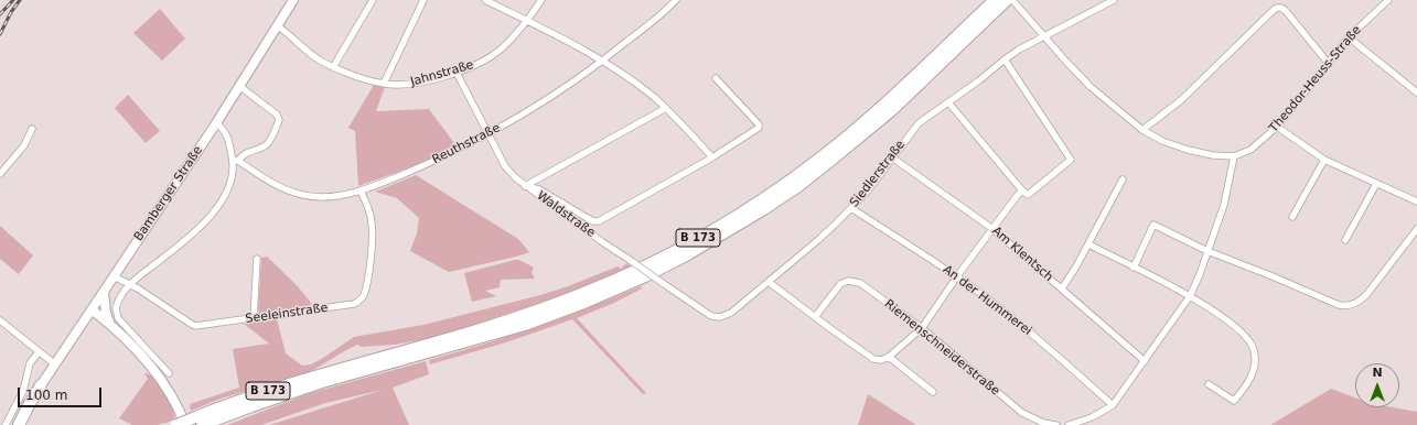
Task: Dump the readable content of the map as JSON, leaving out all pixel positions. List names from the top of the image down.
{
  "streets": {
    "highway": ["B 173"],
    "street": [
      "Jahnstraße",
      "Theodor-Heuss-Straße",
      "Reuthstraße",
      "Siedlerstraße",
      "Bamberger Straße",
      "Waldstraße",
      "Am Klentsch",
      "An der Hummerei",
      "Seeleinstraße",
      "Riemenschneiderstraße"
    ]
  },
  "crossings": [
    ["Jahnstraße", "Bamberger Straße"],
    ["Jahnstraße", "Waldstraße"],
    ["Theodor-Heuss-Straße", "Siedlerstraße"],
    ["Reuthstraße", "Waldstraße"],
    ["Reuthstraße", "Seeleinstraße"],
    ["Siedlerstraße", "Waldstraße"],
    ["Siedlerstraße", "Am Klentsch"],
    ["Siedlerstraße", "An der Hummerei"],
    ["Bamberger Straße", "Seeleinstraße"]
  ],
  "scale_bar": "100 m",
  "north": "top"
}
